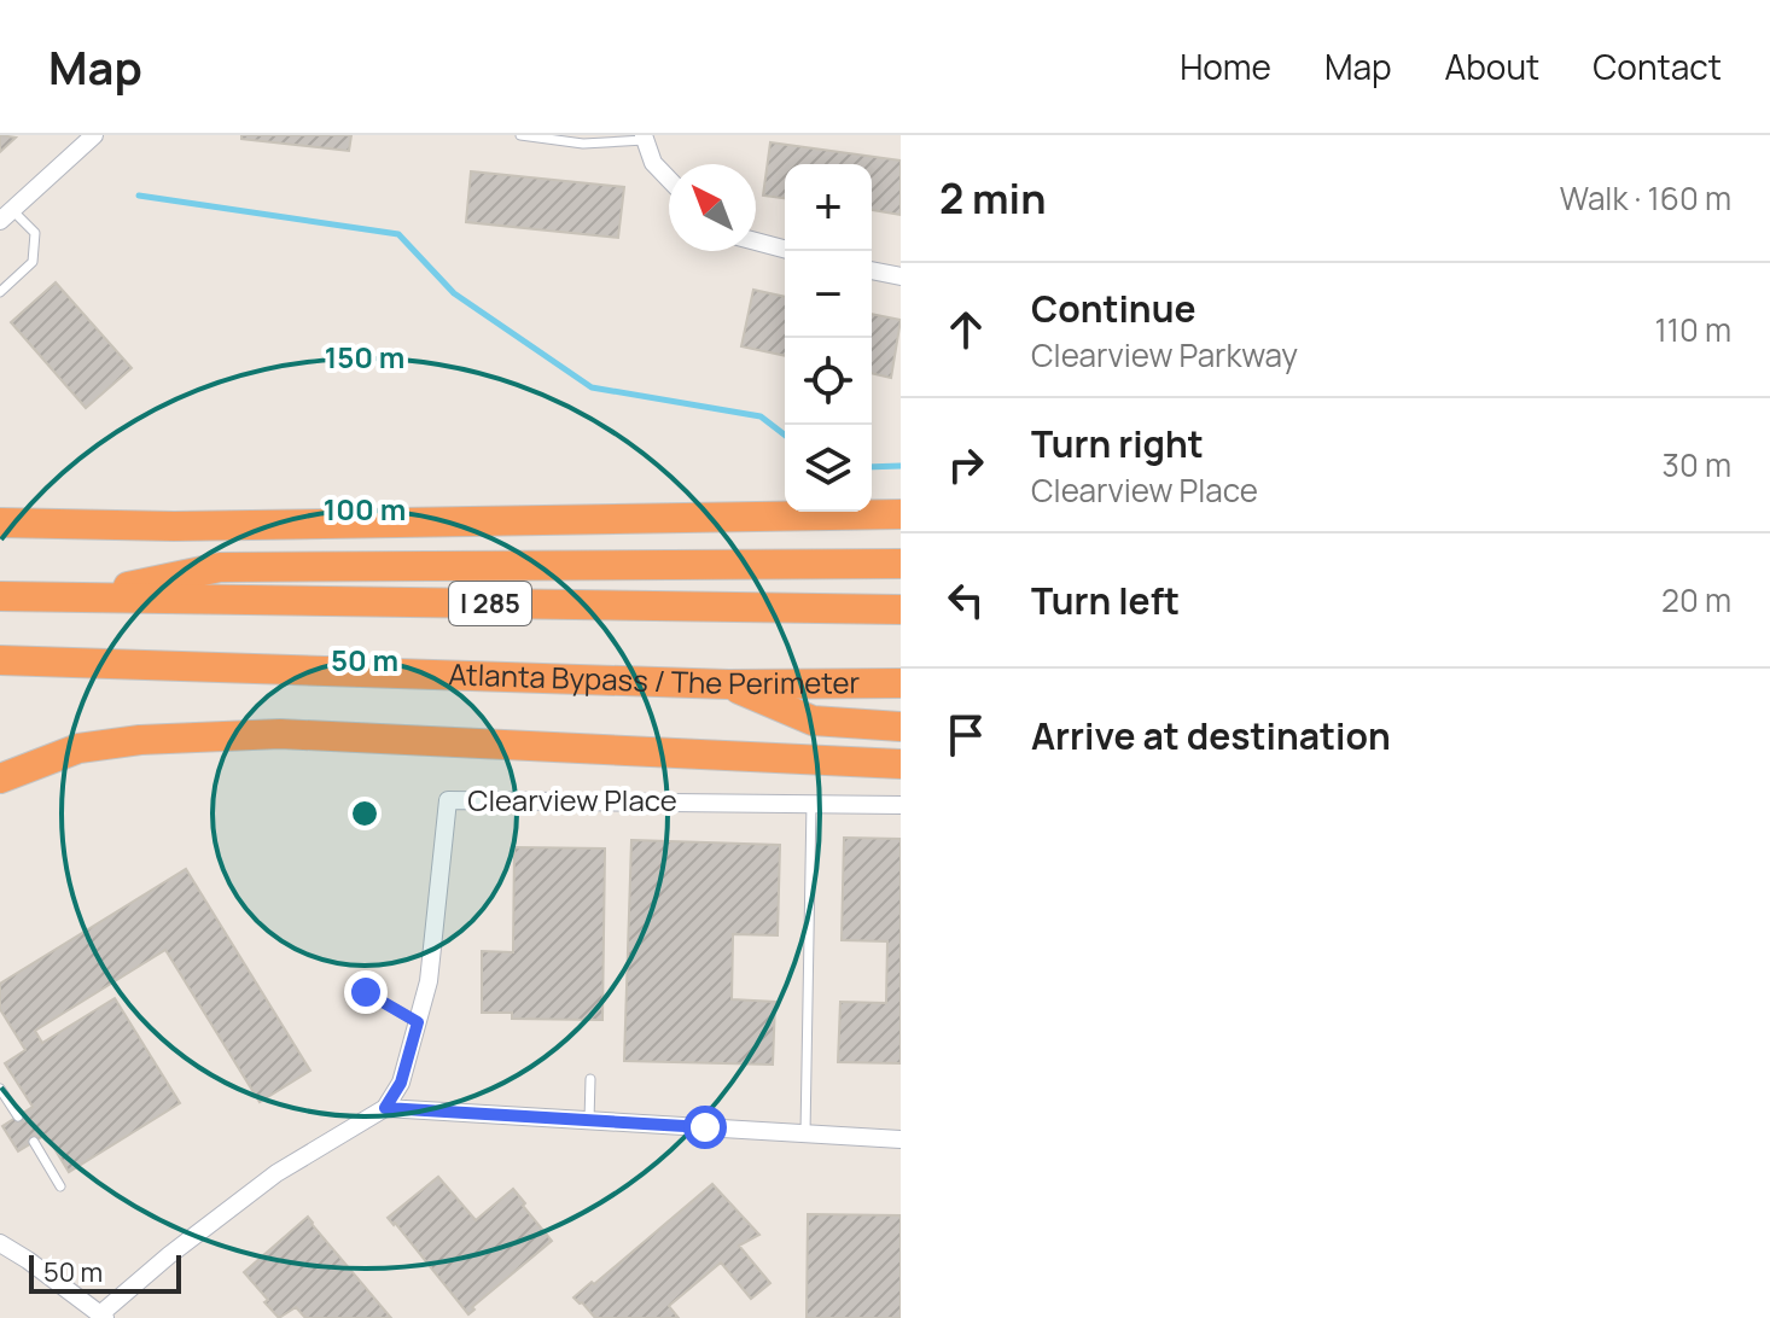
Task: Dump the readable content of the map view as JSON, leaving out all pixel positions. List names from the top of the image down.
{
  "streets": {
    "highway": ["I 285", "Atlanta Bypass / The Perimeter"],
    "street": ["Clearview Place"]
  },
  "scale_bar": "50 m",
  "north": "top left",
  "page": {
    "header": "Map",
    "nav": [
      "Home",
      "Map",
      "About",
      "Contact"
    ],
    "heading": ["2 min", "Walk · 160 m"],
    "map_buttons": ["+", "−"],
    "list": [
      ["Continue", "Clearview Parkway", "110 m"],
      ["Turn right", "Clearview Place", "30 m"],
      ["Turn left", "20 m"],
      "Arrive at destination"
    ],
    "scale": "50 m"
  },
  "rings": ["150 m", "100 m", "50 m"]
}
